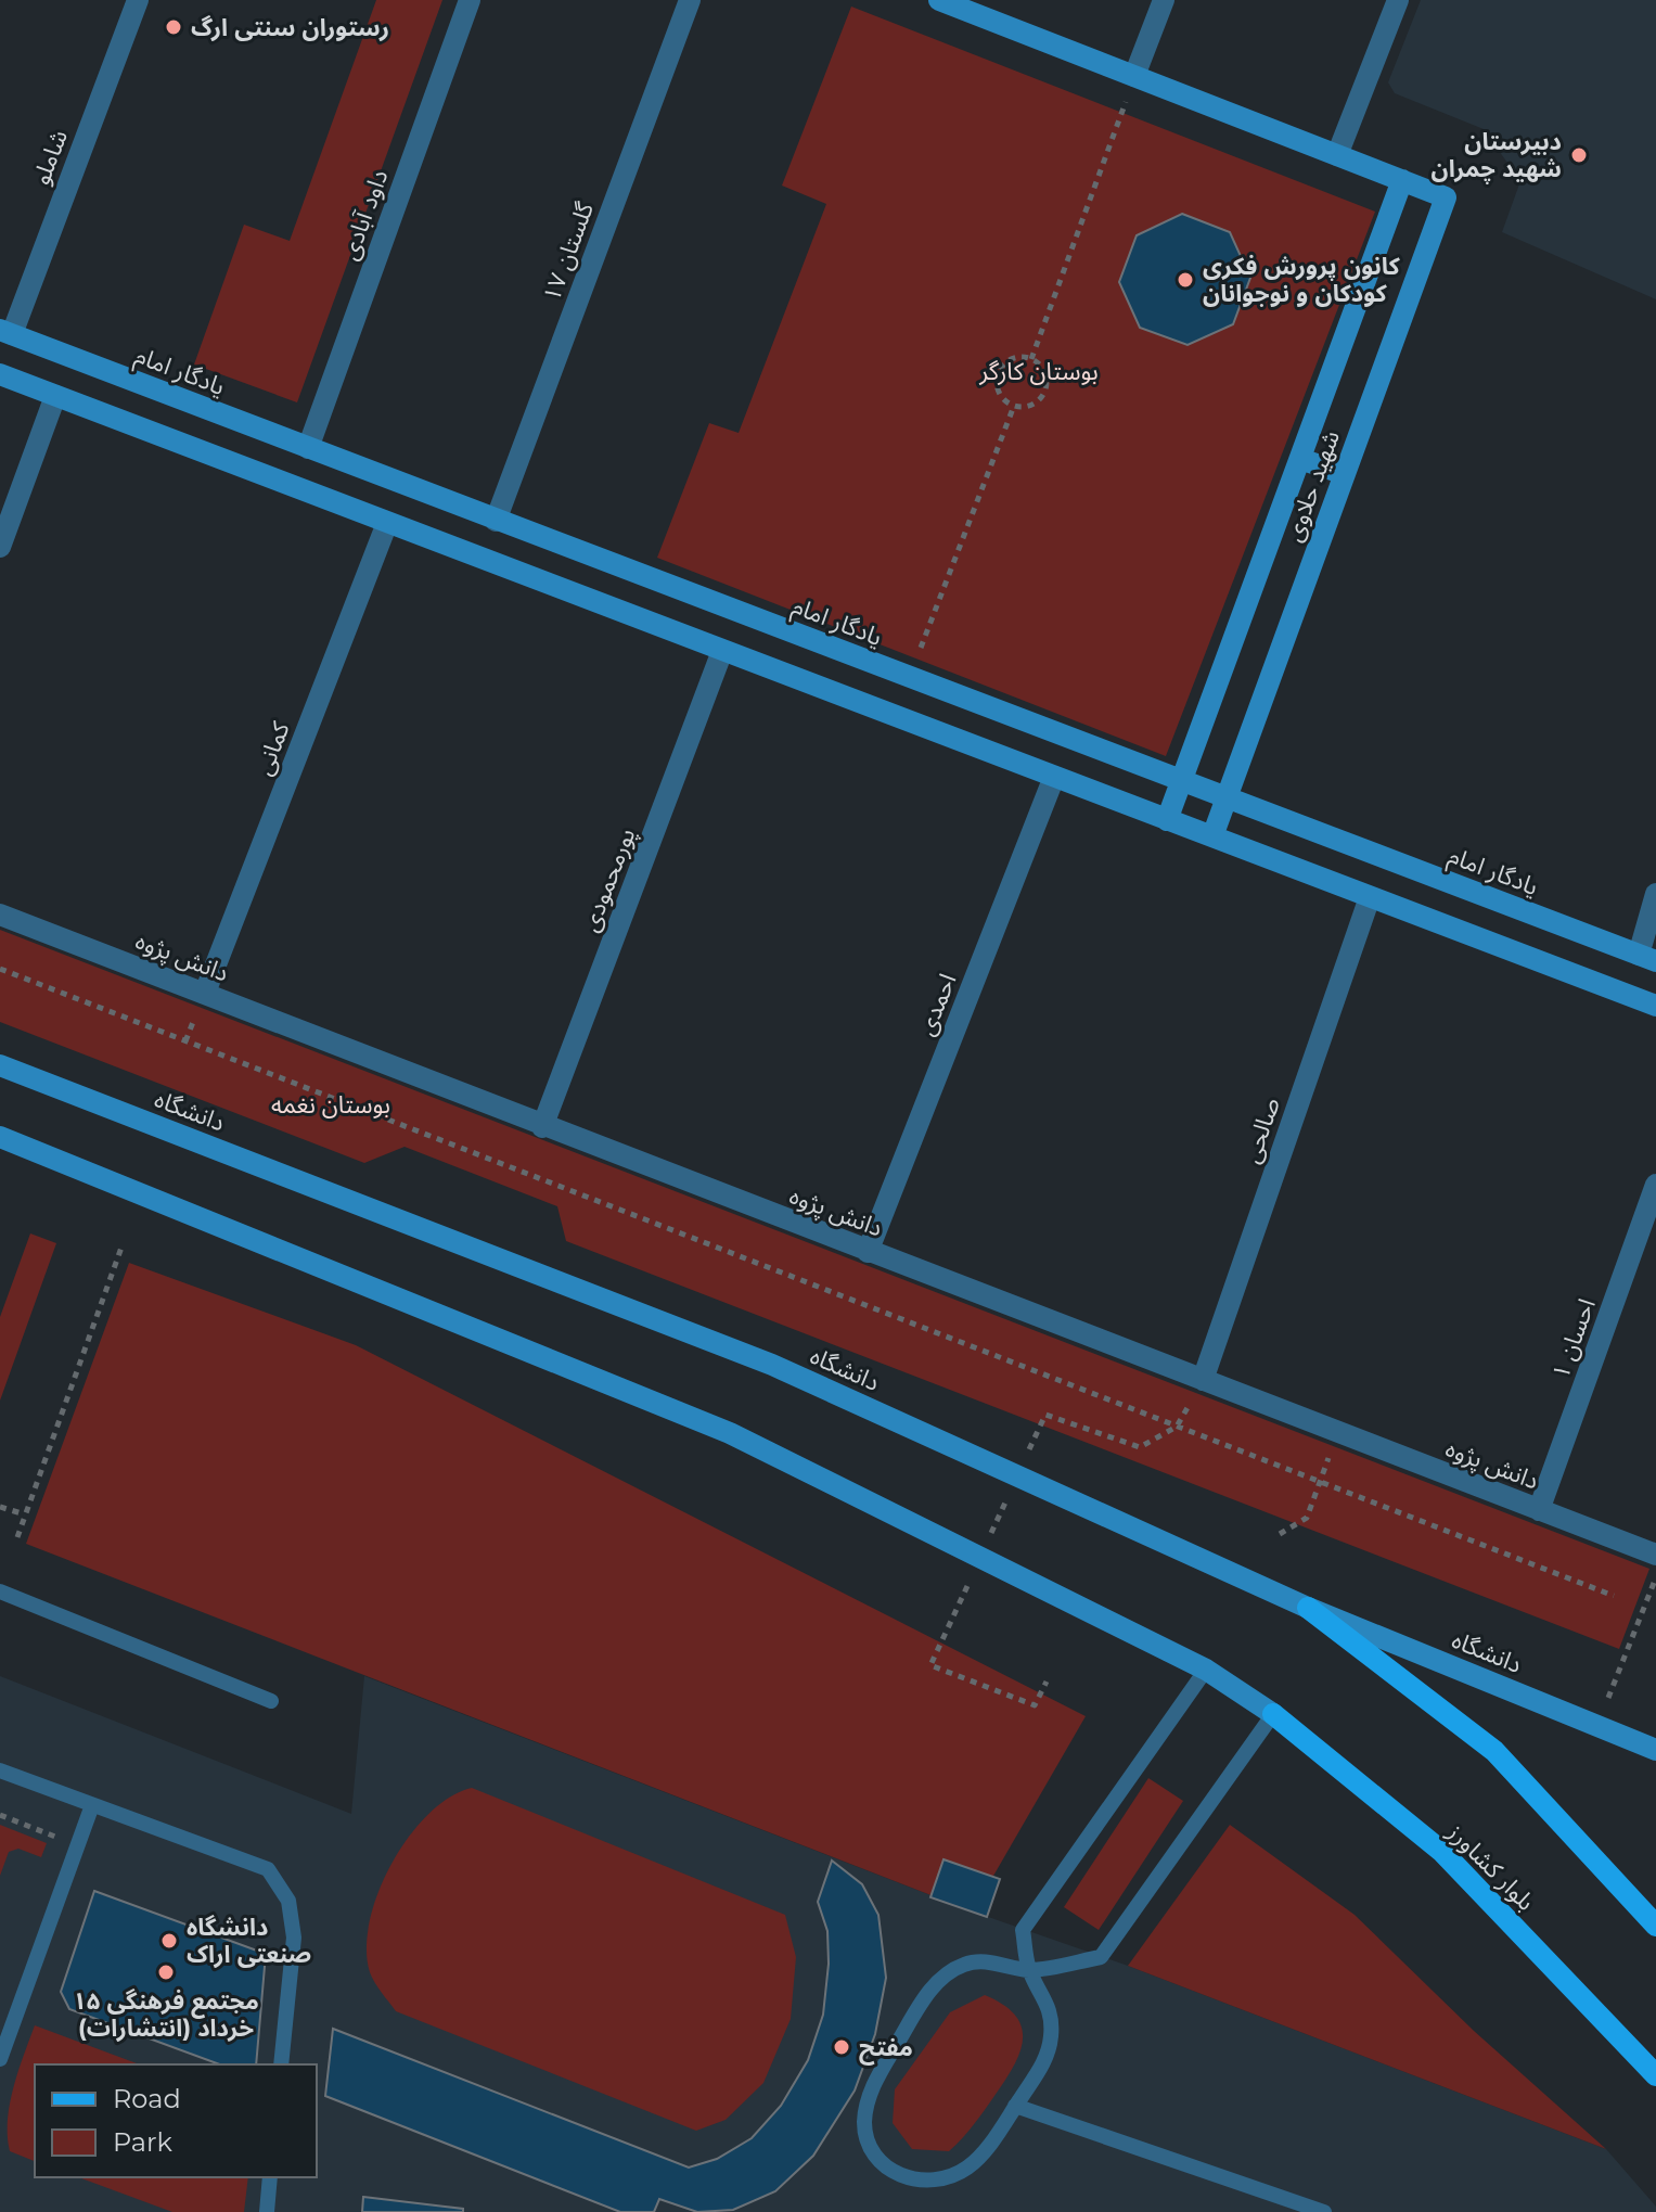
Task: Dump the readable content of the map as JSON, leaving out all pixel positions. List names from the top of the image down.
{
  "streets": {
    "main road": ["بلوار کشاورز"],
    "street": [
      "شاملو",
      "داود آبادی",
      "گلستان ۱۷",
      "یادگار امام",
      "شهید حلاوی",
      "کمانی",
      "پورمحمودی",
      "دانش پژوه",
      "احمدی",
      "دانشگاه",
      "صالحی",
      "احسان ۱"
    ]
  },
  "crossings": [
    ["شاملو", "یادگار امام"],
    ["داود آبادی", "یادگار امام"],
    ["گلستان ۱۷", "یادگار امام"],
    ["یادگار امام", "شهید حلاوی"],
    ["کمانی", "دانش پژوه"],
    ["پورمحمودی", "دانش پژوه"],
    ["دانش پژوه", "احمدی"],
    ["دانش پژوه", "صالحی"],
    ["دانش پژوه", "احسان ۱"]
  ],
  "parks": ["بوستان کارگر", "بوستان نغمه"],
  "places": [
    "رستوران سنتی ارگ",
    "دبیرستان شهید چمران",
    "کانون پرورش فکری کودکان و نوجوانان",
    "دانشگاه صنعتی اراک",
    "مجتمع فرهنگی ۱۵ خرداد (انتشارات)",
    "مفتح"
  ],
  "legend": ["Road", "Park"]
}
